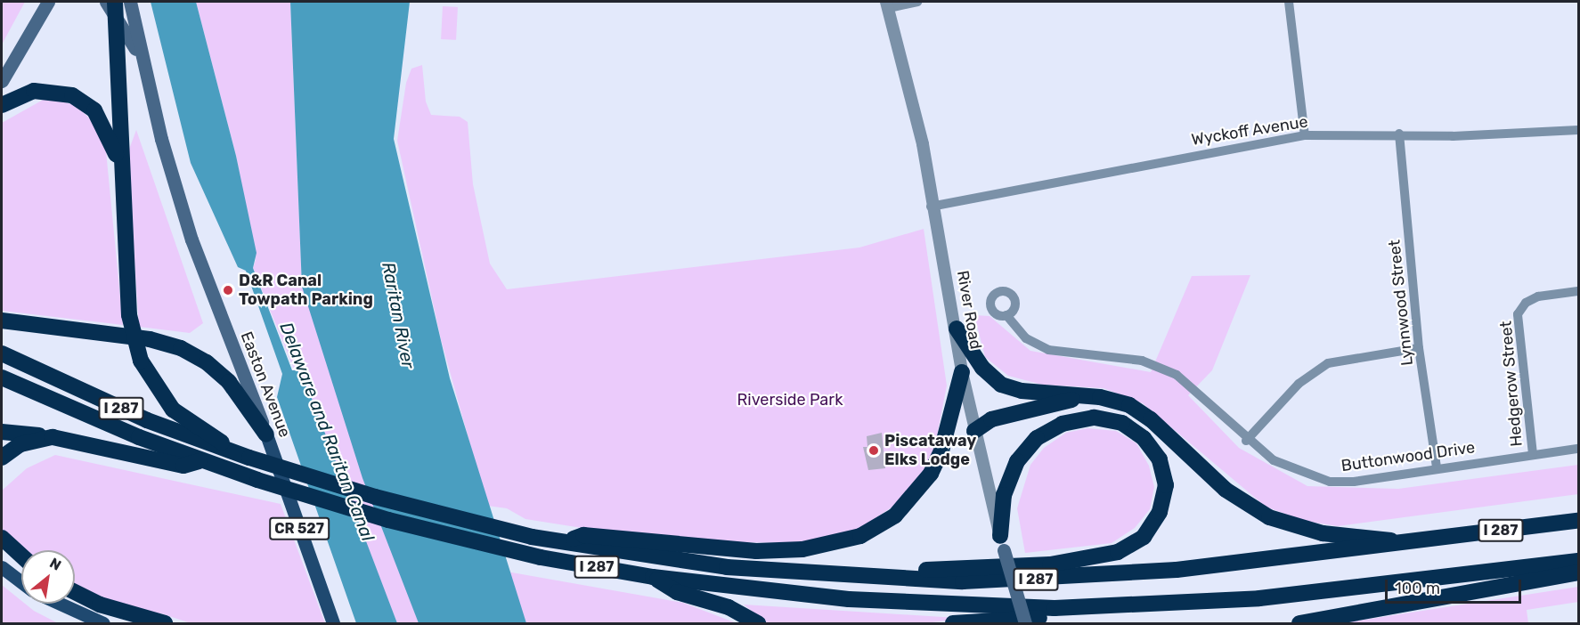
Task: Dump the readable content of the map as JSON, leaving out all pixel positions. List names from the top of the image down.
{
  "streets": {
    "highway": ["I 287"],
    "main road": ["River Road", "Easton Avenue", "CR 527"],
    "street": [
      "Wyckoff Avenue",
      "Lynnwood Street",
      "Hedgerow Street",
      "Buttonwood Drive"
    ]
  },
  "crossings": [
    ["Wyckoff Avenue", "Lynnwood Street"],
    ["Wyckoff Avenue", "River Road"],
    ["Lynnwood Street", "Buttonwood Drive"],
    ["Hedgerow Street", "Buttonwood Drive"]
  ],
  "water": ["Raritan River", "Delaware and Raritan Canal"],
  "parks": ["Riverside Park"],
  "places": ["D&R Canal Towpath Parking", "Piscataway Elks Lodge"],
  "scale_bar": "100 m",
  "north": "top right"
}
